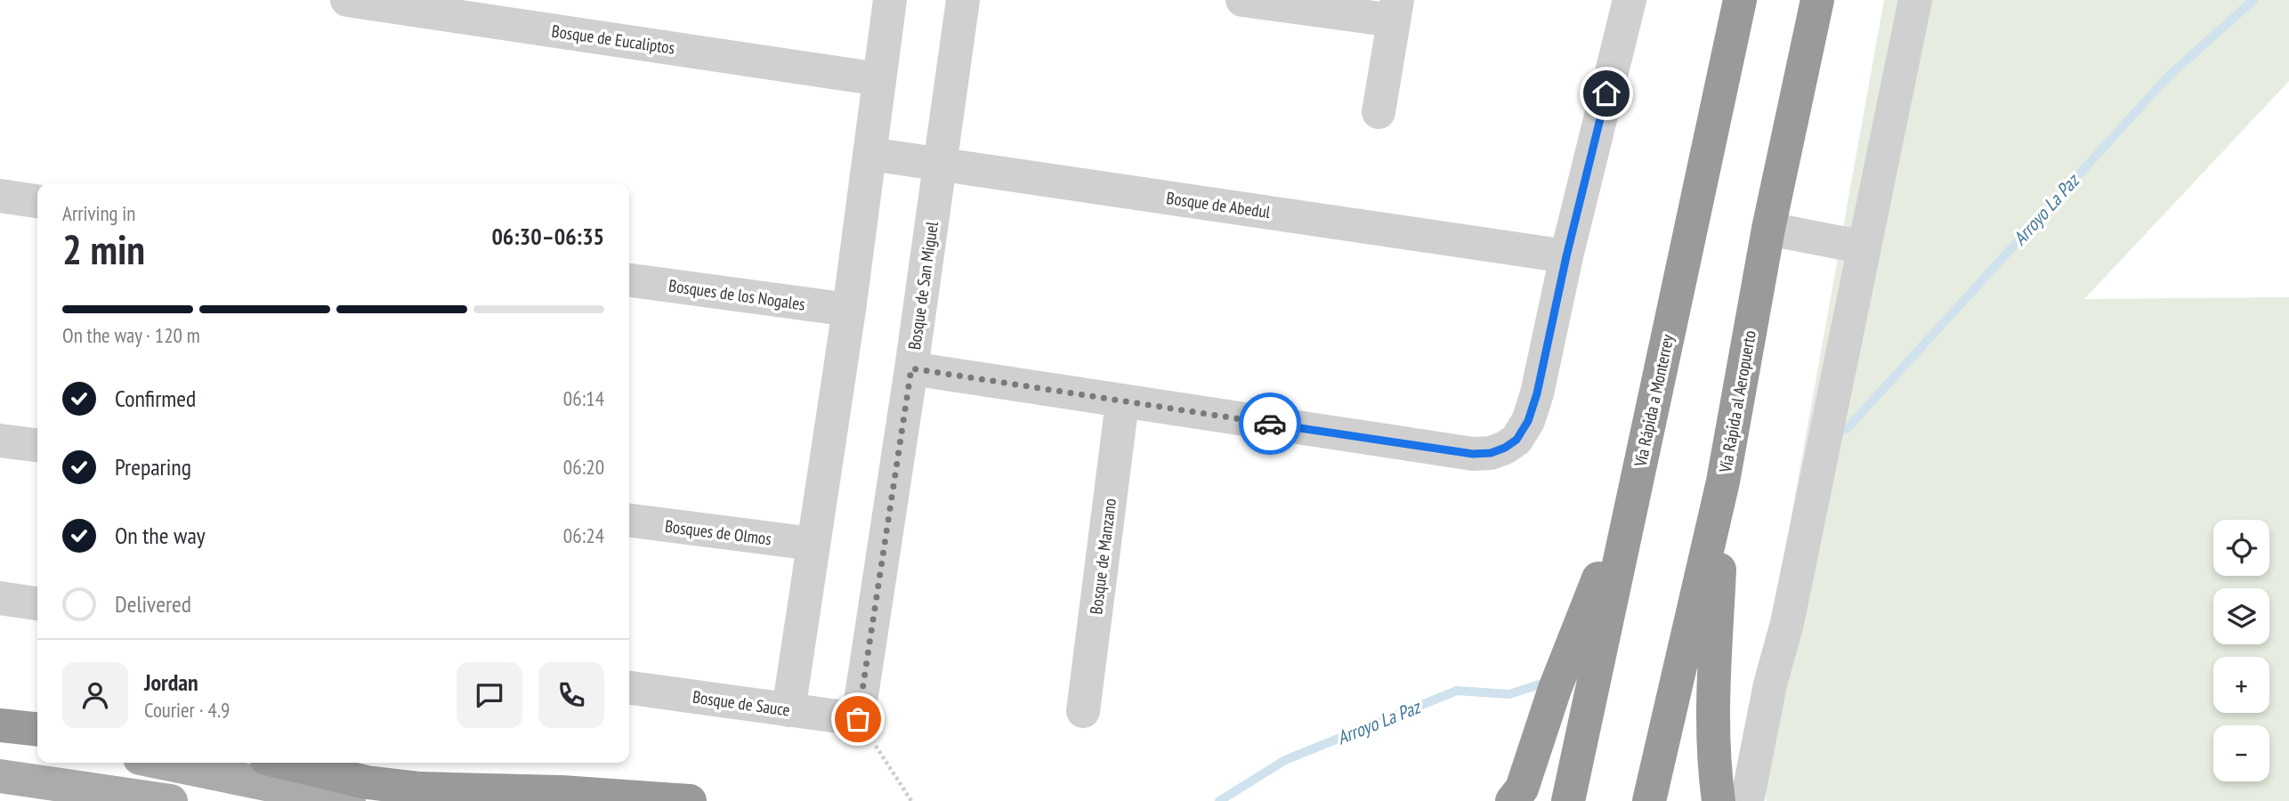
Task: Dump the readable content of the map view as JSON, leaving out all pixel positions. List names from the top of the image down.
{
  "streets": {
    "highway": ["Vía Rápida a Monterrey", "Vía Rápida al Aeropuerto"],
    "street": [
      "Bosque de Eucaliptos",
      "Bosque de Abedul",
      "Bosque de San Miguel",
      "Bosques de los Nogales",
      "Bosques de Olmos",
      "Bosque de Manzano",
      "Bosque de Sauce"
    ]
  },
  "crossings": [
    ["Bosque de Abedul", "Bosque de San Miguel"],
    ["Bosque de San Miguel", "Bosque de Sauce"]
  ],
  "water": ["Arroyo La Paz"],
  "page": {
    "heading": ["2 min", "Arriving in", "06:30–06:35"],
    "panel": ["Jordan", "Courier · 4.9"],
    "bar": "On the way · 120 m",
    "list": [
      ["Confirmed", "06:14"],
      ["Preparing", "06:20"],
      ["On the way", "06:24"],
      "Delivered"
    ],
    "map_buttons": ["+", "−"]
  }
}
